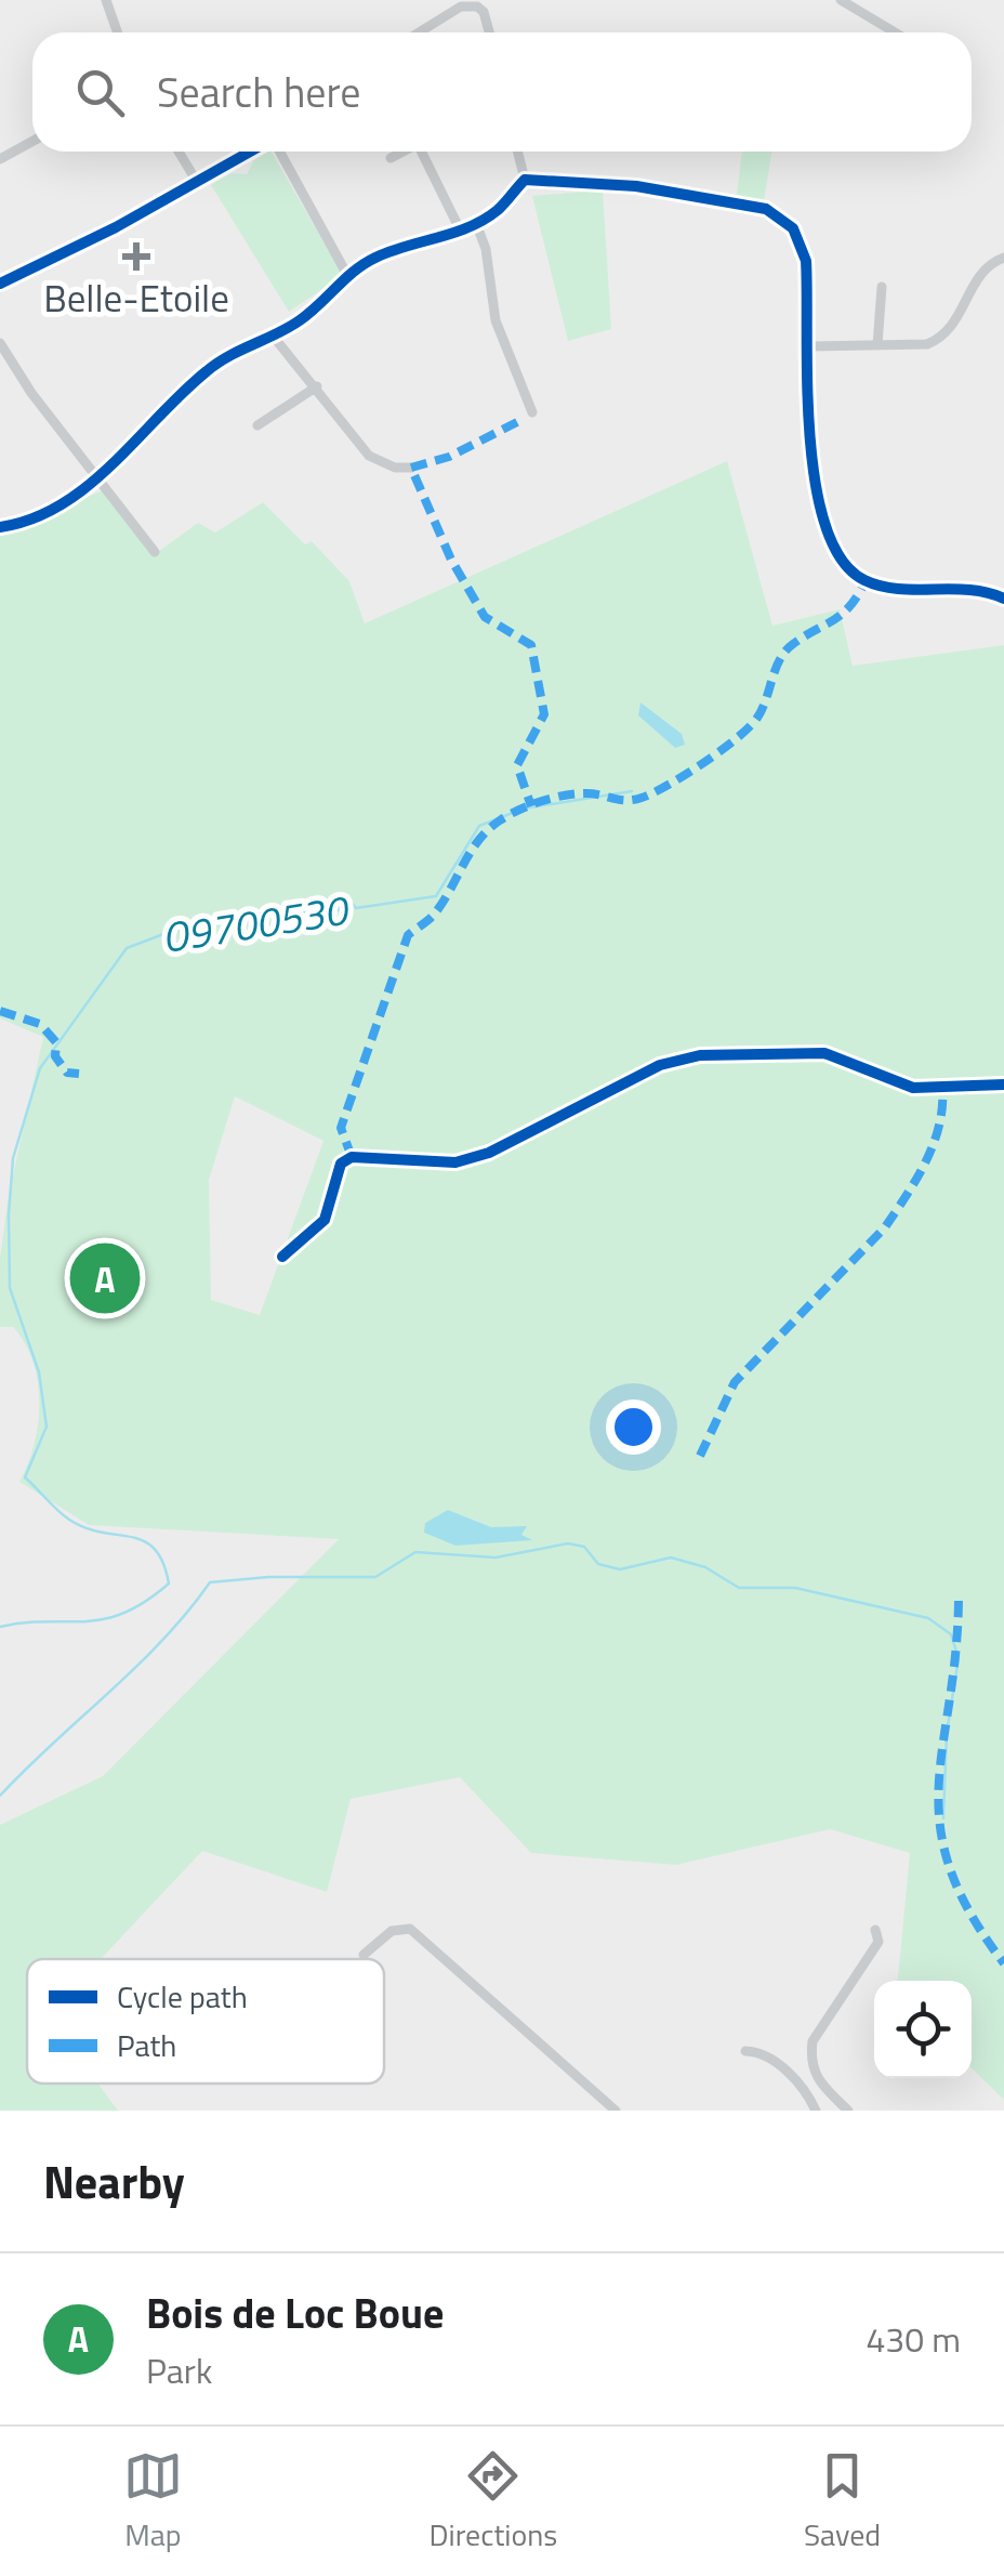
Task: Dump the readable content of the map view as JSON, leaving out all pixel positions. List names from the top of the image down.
{
  "water": ["O9700530"],
  "places": {
    "health": ["Belle-Etoile"]
  },
  "legend": ["Cycle path", "Path"],
  "page": {
    "search": "Search here",
    "pins": "A",
    "heading": "Nearby",
    "list": [
      {
        "mark": "A",
        "name": "Bois de Loc Boue",
        "note": "Park",
        "value": "430 m"
      }
    ],
    "nav": ["Map", "Directions", "Saved"]
  }
}
